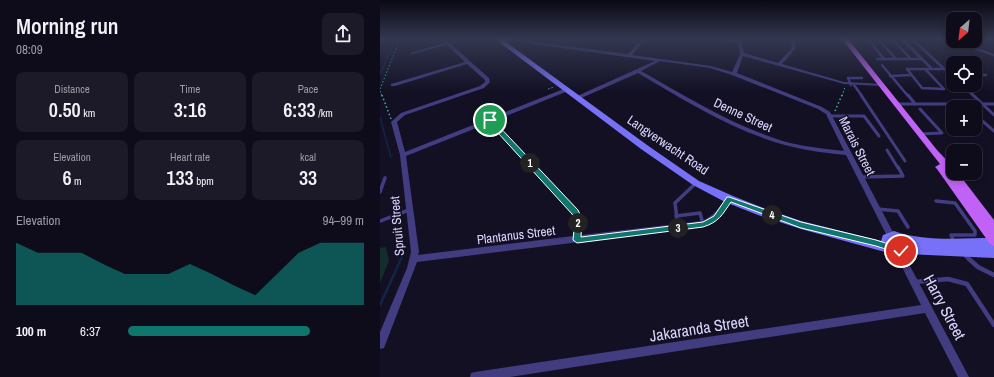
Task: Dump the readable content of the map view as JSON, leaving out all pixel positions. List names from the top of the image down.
{
  "streets": {
    "street": [
      "Denne Street",
      "Langverwacht Road",
      "Marais Street",
      "Spruit Street",
      "Plantanus Street",
      "Harry Street",
      "Jakaranda Street"
    ]
  },
  "crossings": [
    ["Denne Street", "Marais Street"],
    ["Langverwacht Road", "Marais Street"],
    ["Langverwacht Road", "Plantanus Street"],
    ["Langverwacht Road", "Harry Street"],
    ["Marais Street", "Harry Street"],
    ["Spruit Street", "Plantanus Street"],
    ["Harry Street", "Jakaranda Street"]
  ],
  "north": "bottom left",
  "page": {
    "heading": ["Morning run", "08:09"],
    "map_buttons": ["+", "−"],
    "stats": [
      ["Distance", "0.50 km"],
      ["Time", "3:16"],
      ["Pace", "6:33 /km"],
      ["Elevation", "6 m"],
      ["Heart rate", "133 bpm"],
      ["kcal", "33"]
    ],
    "pins": [
      "1",
      "4",
      "2",
      "3"
    ],
    "chart": ["Elevation", "94–99 m"],
    "list": [
      {
        "name": "100 m",
        "note": "6:37"
      }
    ]
  }
}
